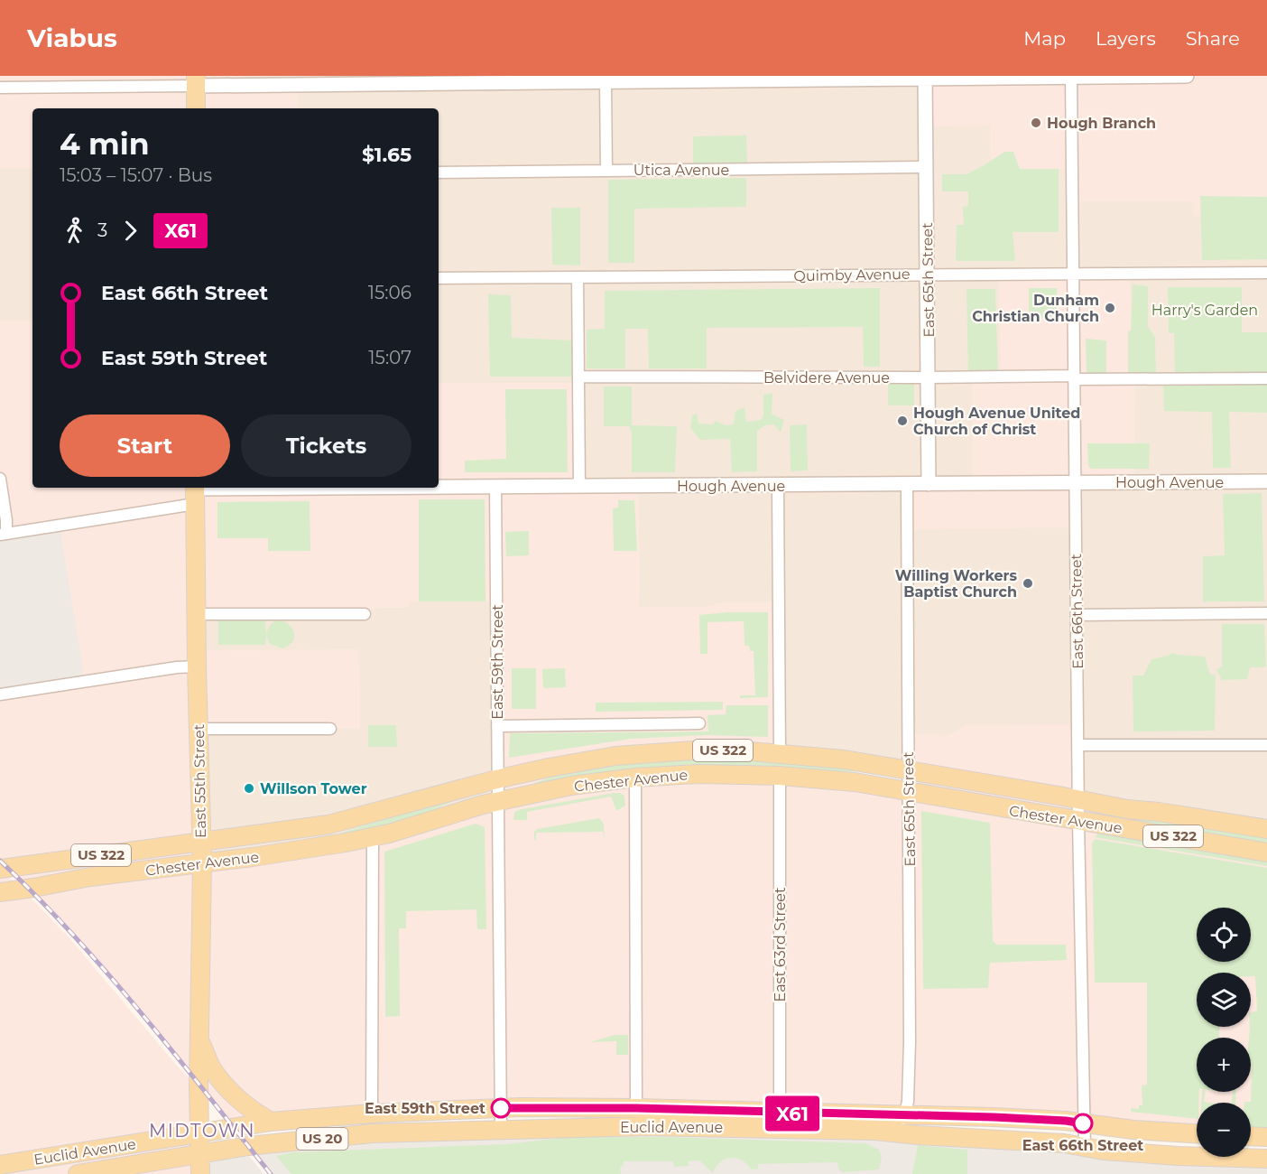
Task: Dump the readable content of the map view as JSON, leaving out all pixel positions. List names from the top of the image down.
{
  "streets": {
    "main road": [
      "US 322",
      "Chester Avenue",
      "East 55th Street",
      "Euclid Avenue",
      "US 20"
    ],
    "street": [
      "Utica Avenue",
      "Quimby Avenue",
      "East 65th Street",
      "Belvidere Avenue",
      "Hough Avenue",
      "East 66th Street",
      "East 59th Street",
      "East 63rd Street"
    ]
  },
  "crossings": [
    ["Utica Avenue", "East 65th Street"],
    ["Quimby Avenue", "East 65th Street"],
    ["Quimby Avenue", "East 66th Street"],
    ["East 65th Street", "Belvidere Avenue"],
    ["East 65th Street", "Hough Avenue"],
    ["East 65th Street", "Chester Avenue"],
    ["East 65th Street", "Euclid Avenue"],
    ["Belvidere Avenue", "East 66th Street"],
    ["Hough Avenue", "East 66th Street"],
    ["Hough Avenue", "East 59th Street"],
    ["Hough Avenue", "East 55th Street"],
    ["East 66th Street", "Chester Avenue"],
    ["East 66th Street", "Euclid Avenue"],
    ["East 59th Street", "Chester Avenue"],
    ["East 59th Street", "Euclid Avenue"],
    ["Chester Avenue", "East 55th Street"],
    ["Chester Avenue", "East 63rd Street"],
    ["East 55th Street", "Euclid Avenue"],
    ["East 63rd Street", "Euclid Avenue"]
  ],
  "districts": ["MIDTOWN"],
  "parks": ["Harry's Garden"],
  "places": [
    "Hough Branch",
    "Dunham Christian Church",
    "Hough Avenue United Church of Christ",
    "Willing Workers Baptist Church",
    "Willson Tower",
    "East 59th Street",
    "East 66th Street"
  ],
  "lines": ["bus line X61"],
  "page": {
    "header": "Viabus",
    "nav": ["Map", "Layers", "Share"],
    "on_map": "X61",
    "heading": ["4 min", "15:03 – 15:07 · Bus", "$1.65"],
    "legs": ["3", "X61"],
    "list": [
      {
        "name": "East 66th Street",
        "value": "15:06"
      },
      {
        "name": "East 59th Street",
        "value": "15:07"
      }
    ],
    "buttons": ["Start", "Tickets"],
    "map_buttons": ["+", "−"]
  }
}
